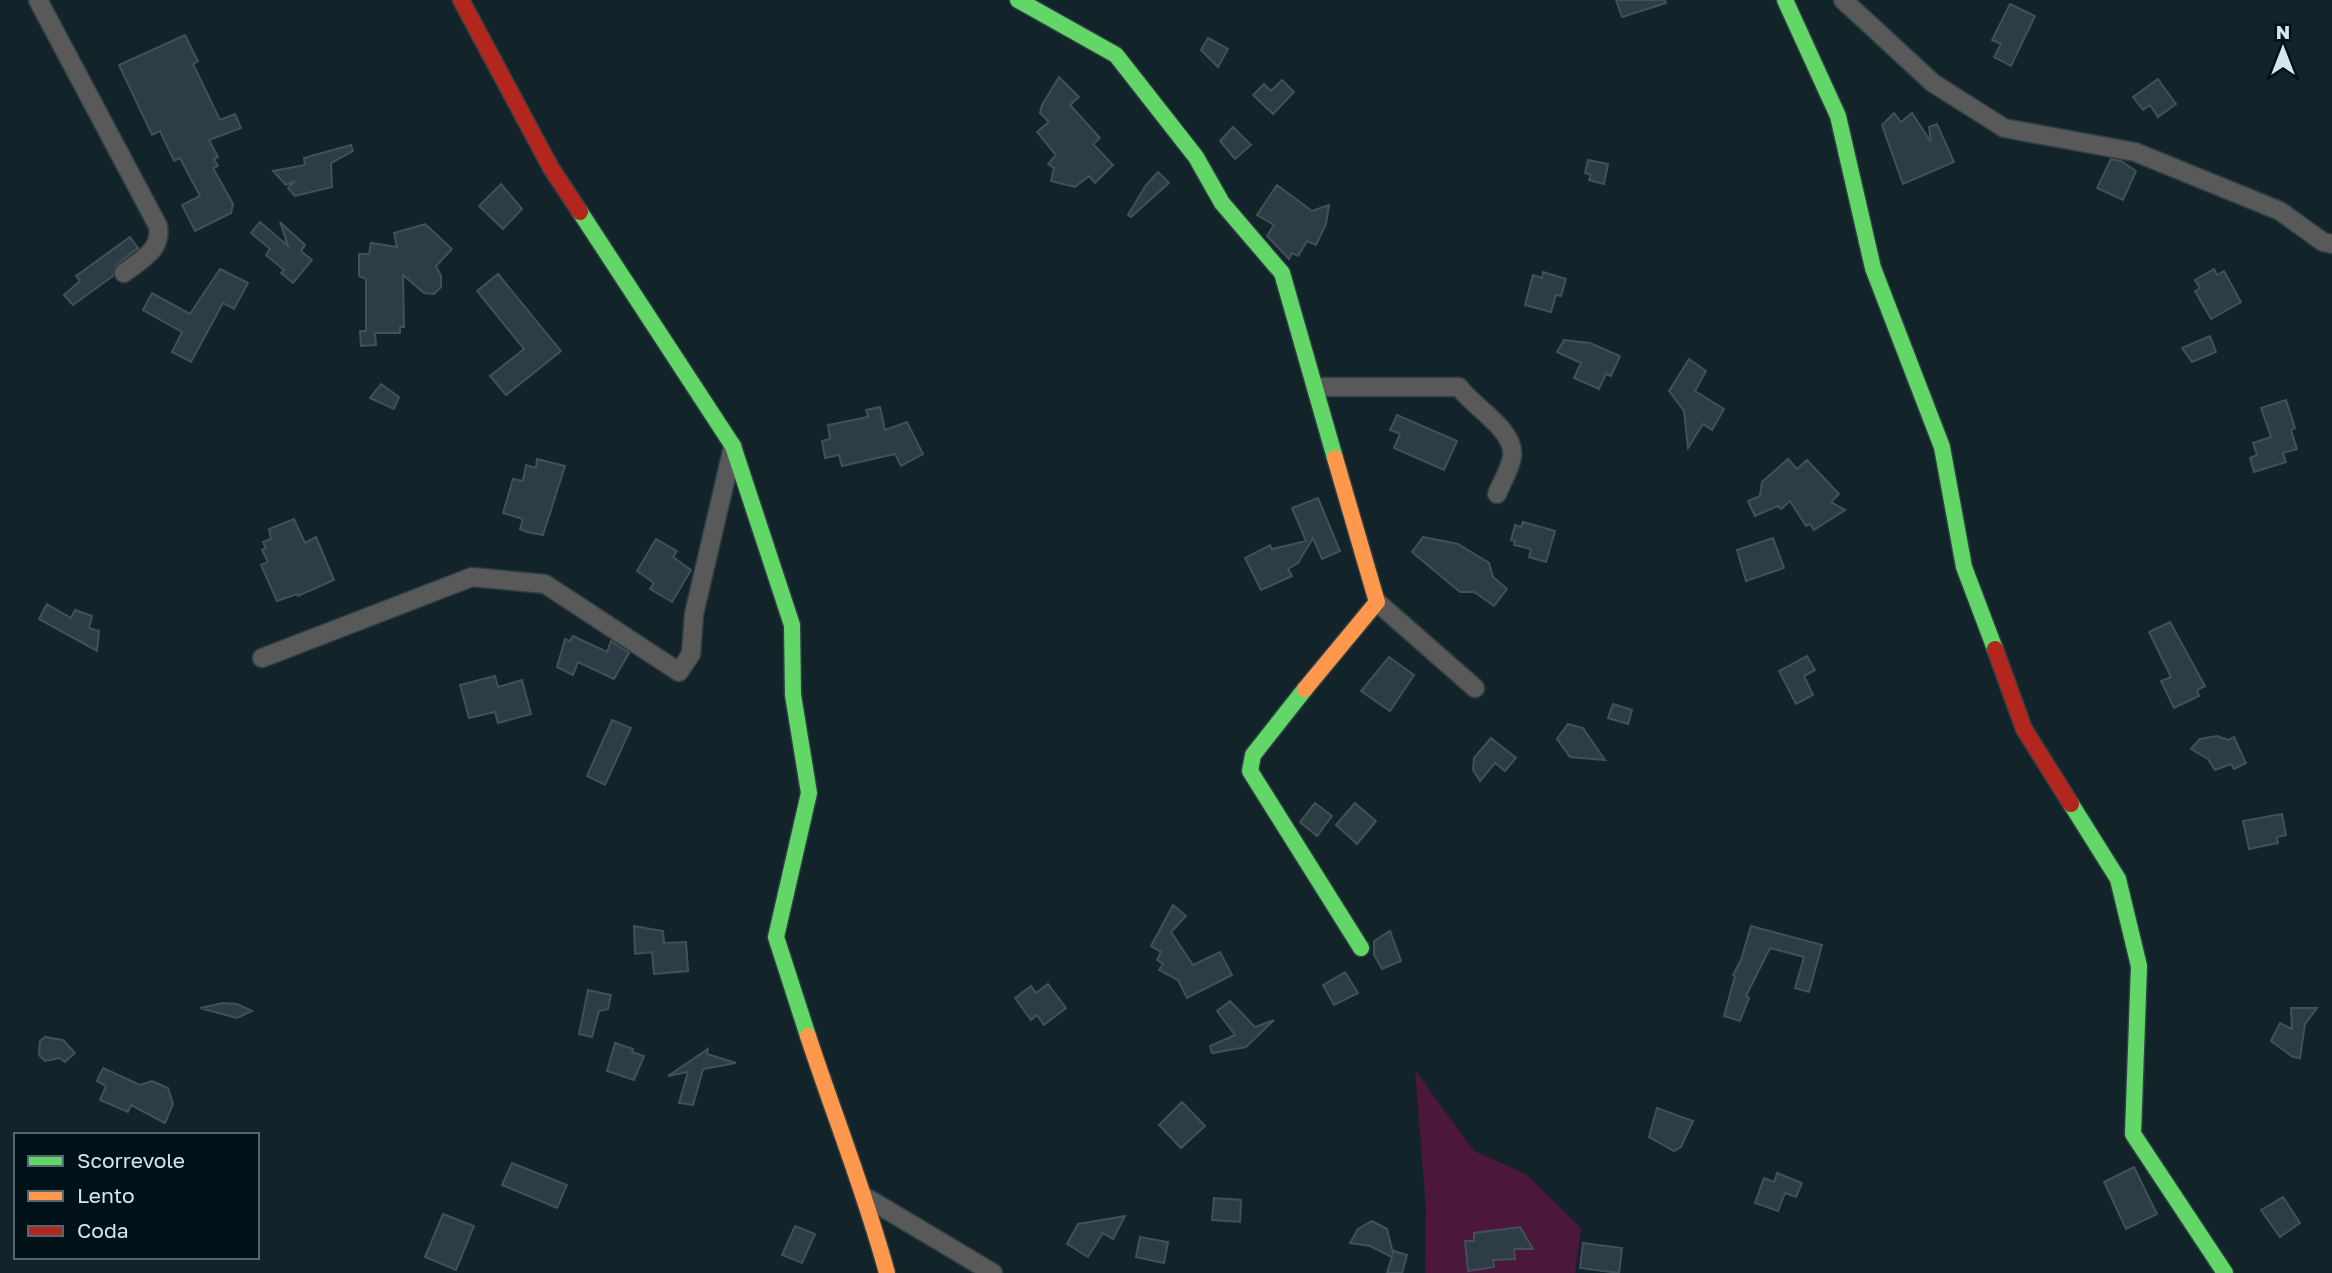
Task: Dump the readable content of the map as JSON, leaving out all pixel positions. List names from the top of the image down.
{
  "legend": ["Scorrevole", "Lento", "Coda"],
  "north": "top"
}
